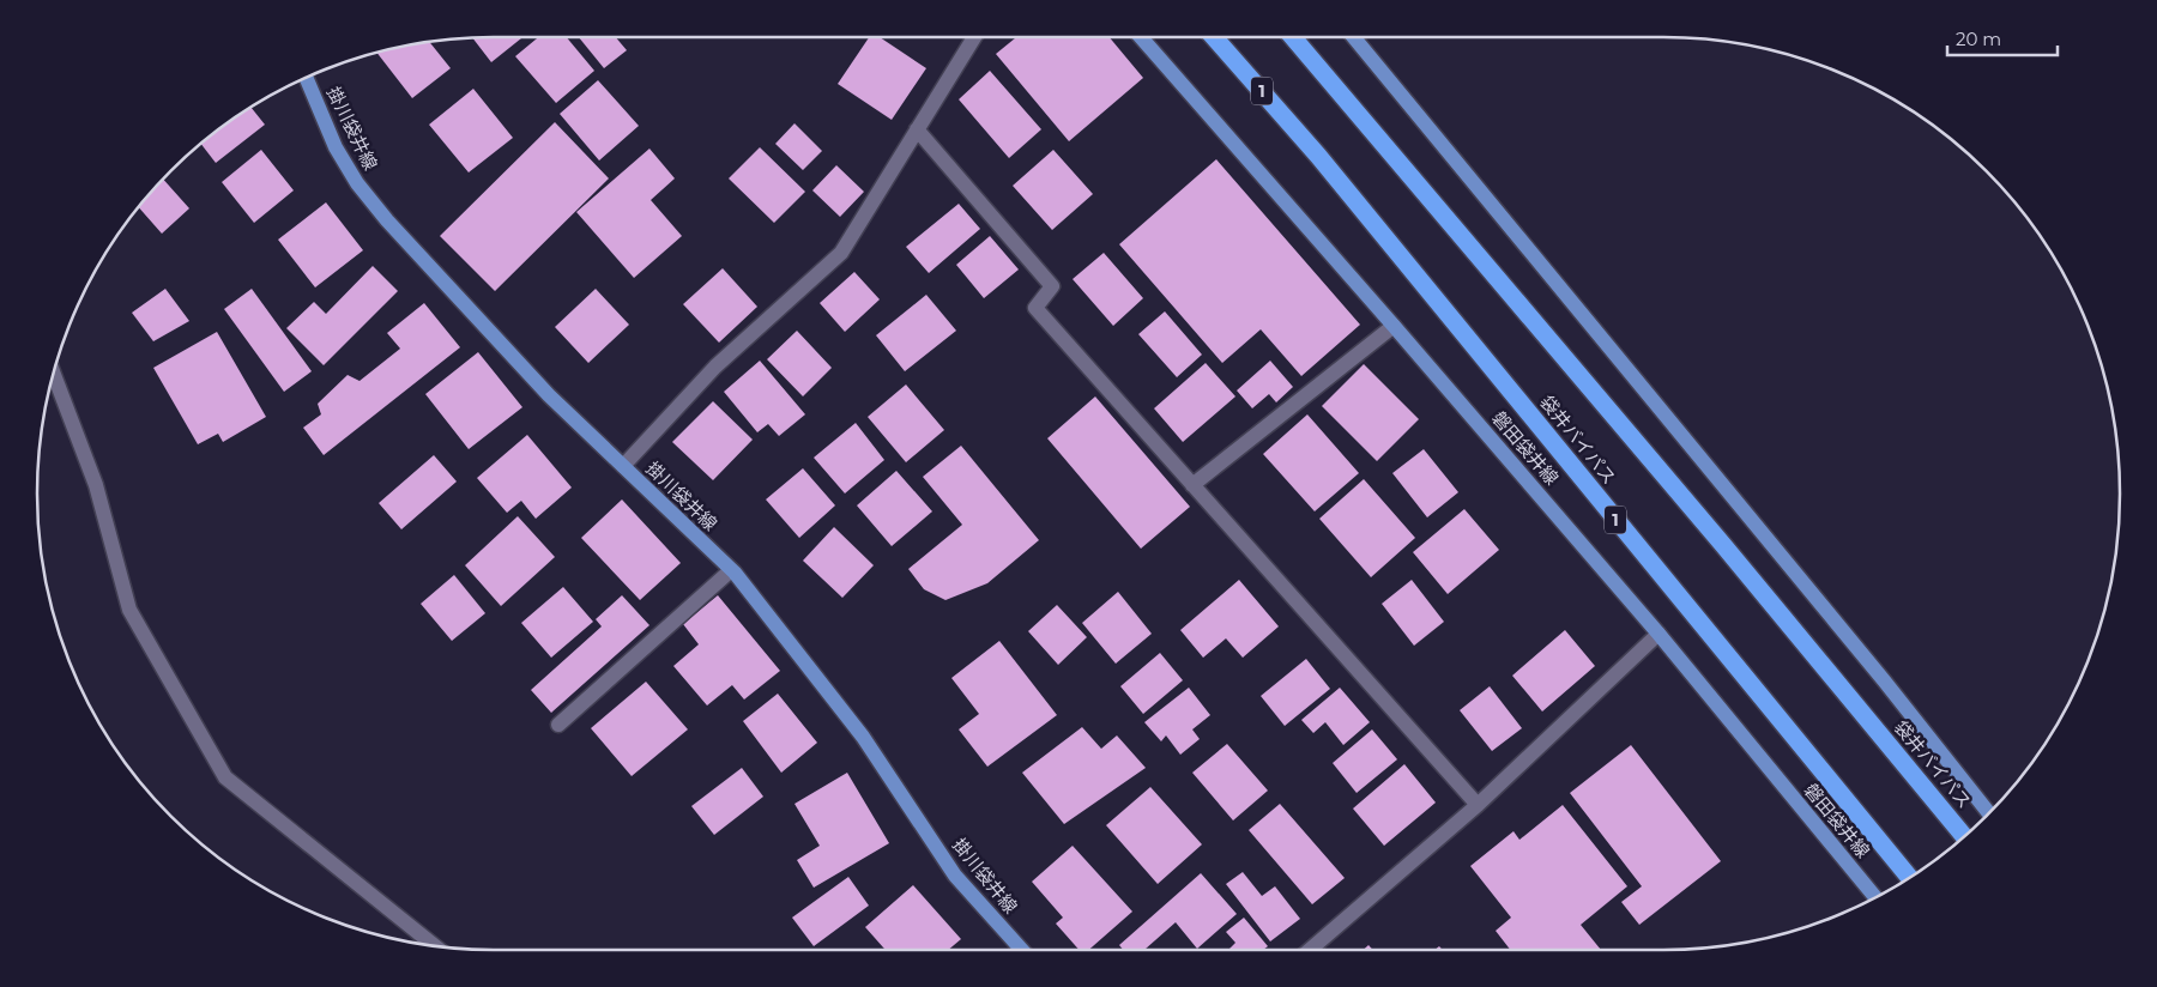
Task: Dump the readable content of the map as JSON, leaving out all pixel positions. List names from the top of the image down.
{
  "streets": {
    "highway": ["1", "袋井バイパス"],
    "main road": ["掛川袋井線", "磐田袋井線"]
  },
  "scale_bar": "20 m"
}
